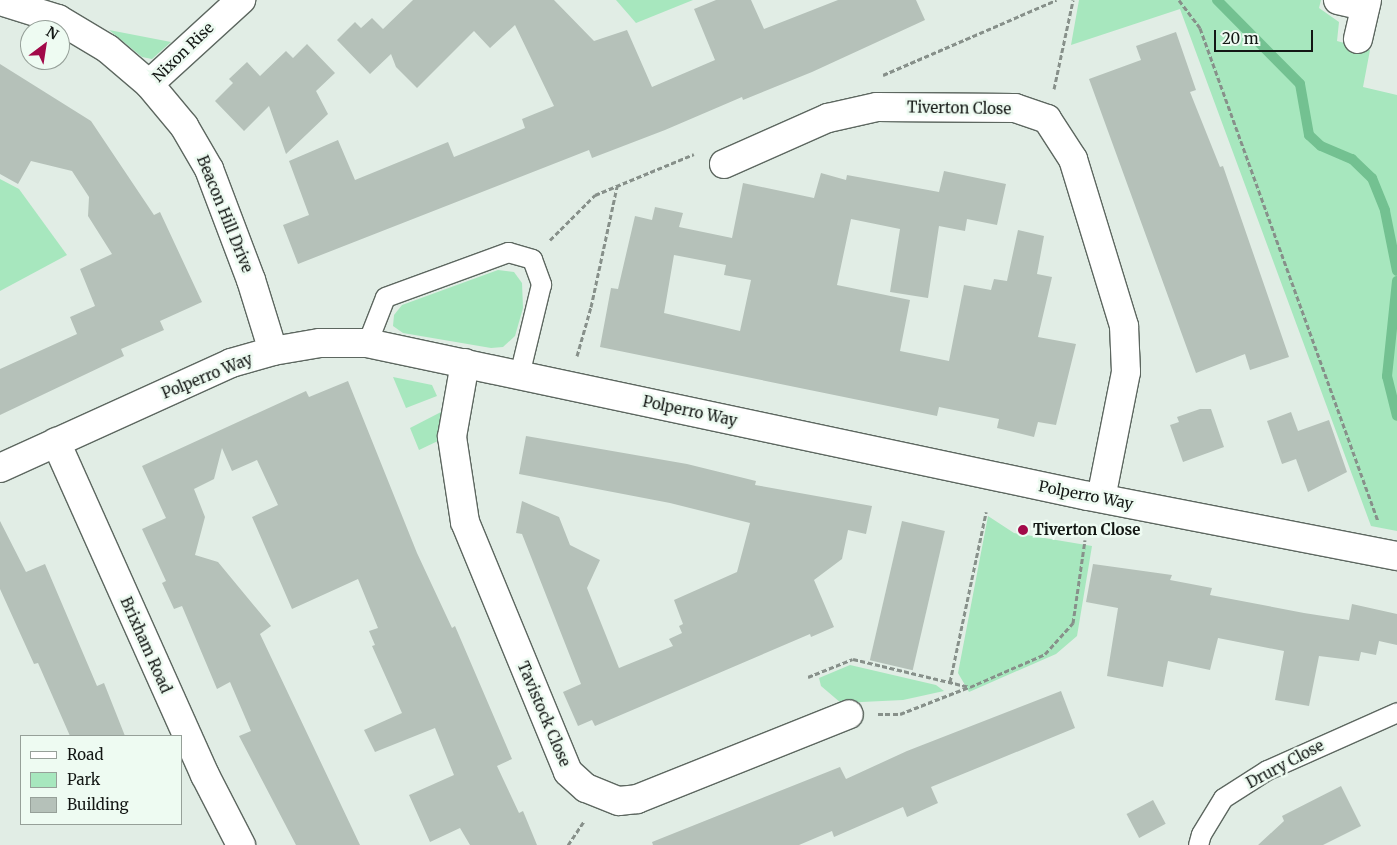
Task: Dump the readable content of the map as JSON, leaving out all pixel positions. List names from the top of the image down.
{
  "streets": {
    "street": [
      "Nixon Rise",
      "Tiverton Close",
      "Beacon Hill Drive",
      "Polperro Way",
      "Brixham Road",
      "Tavistock Close"
    ],
    "lane": ["Drury Close"]
  },
  "crossings": [
    ["Nixon Rise", "Beacon Hill Drive"],
    ["Beacon Hill Drive", "Polperro Way"],
    ["Polperro Way", "Brixham Road"],
    ["Polperro Way", "Tavistock Close"]
  ],
  "places": ["Tiverton Close"],
  "legend": ["Road", "Park", "Building"],
  "scale_bar": "20 m",
  "north": "top right"
}
